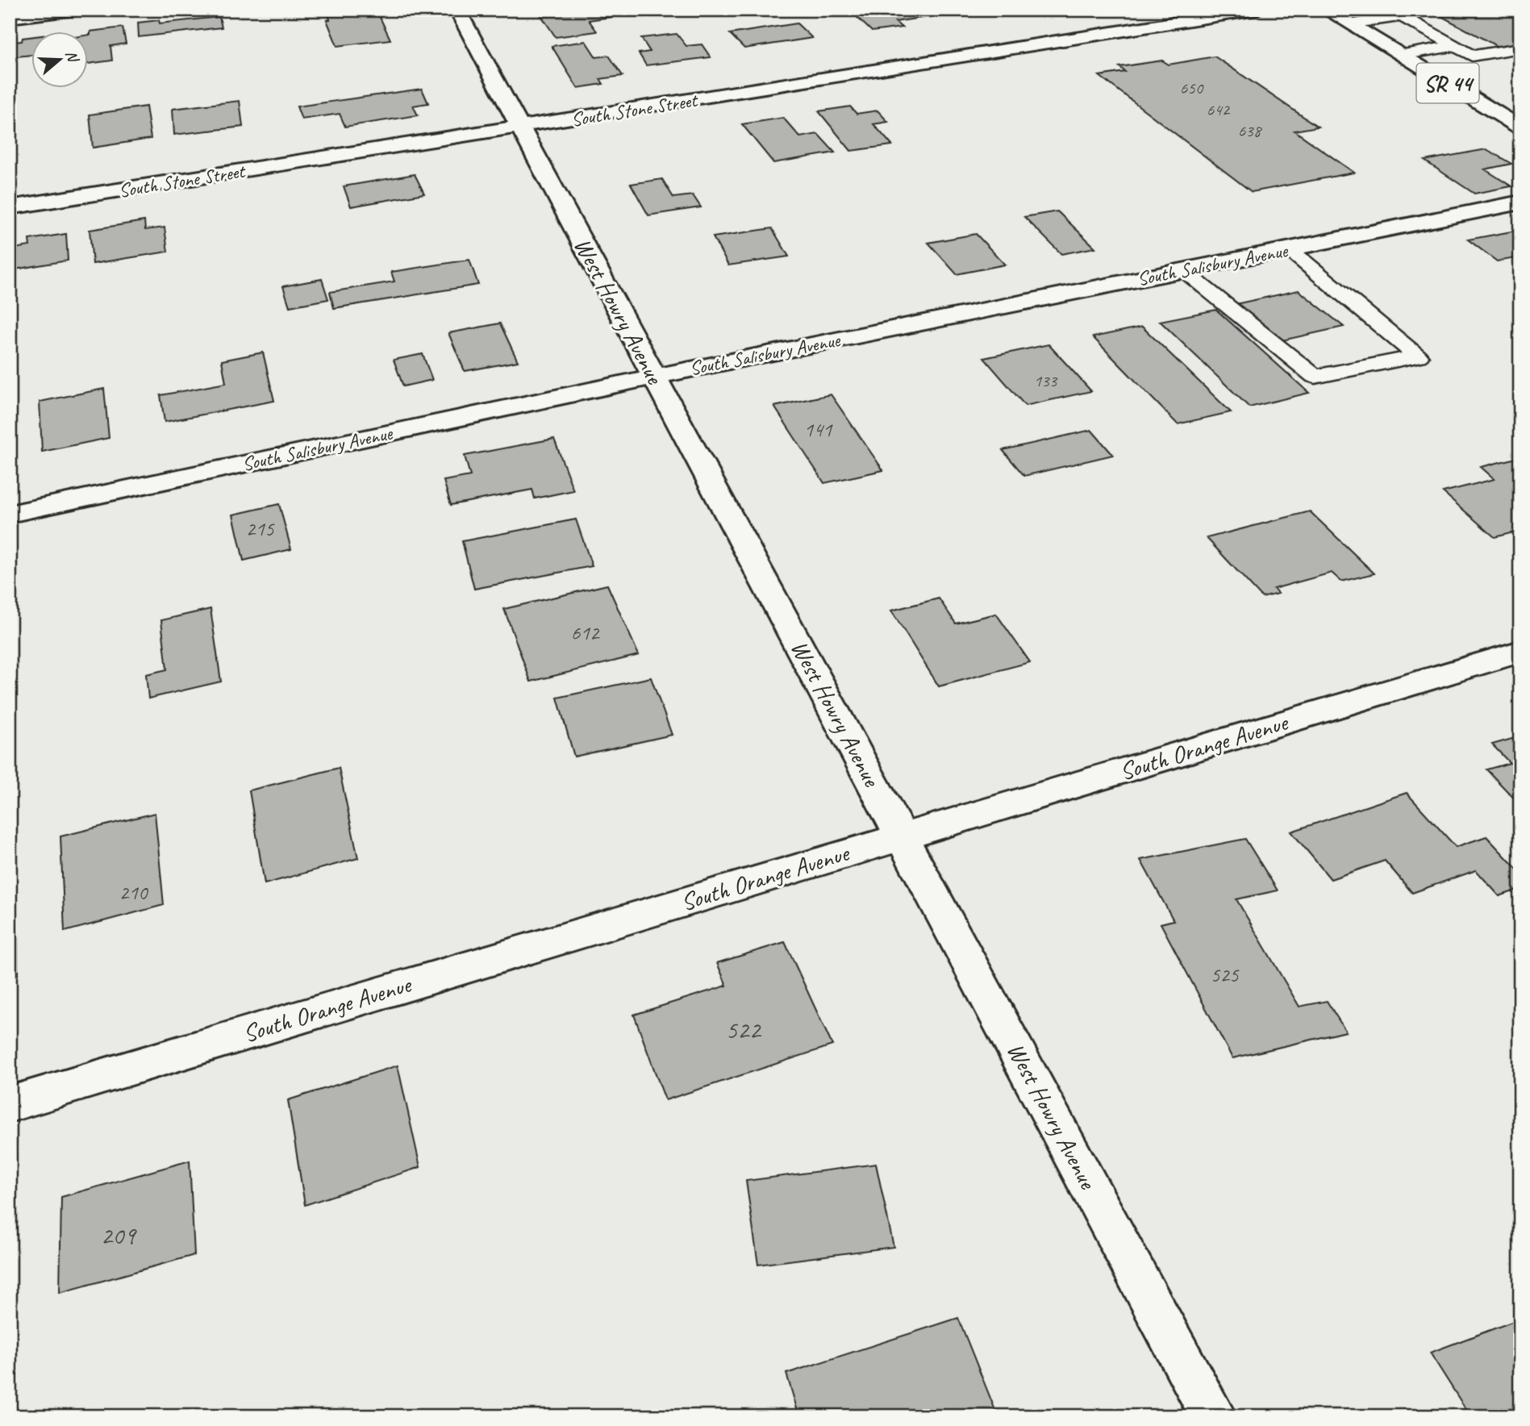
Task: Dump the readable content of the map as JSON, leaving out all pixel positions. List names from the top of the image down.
{
  "streets": {
    "street": [
      "SR 44",
      "South Stone Street",
      "South Salisbury Avenue",
      "West Howry Avenue",
      "South Orange Avenue"
    ]
  },
  "crossings": [
    ["South Stone Street", "West Howry Avenue"],
    ["South Salisbury Avenue", "West Howry Avenue"],
    ["West Howry Avenue", "South Orange Avenue"]
  ],
  "house_numbers": [
    "650",
    "642",
    "638",
    "133",
    "141",
    "215",
    "612",
    "210",
    "525",
    "522",
    "209"
  ],
  "north": "right"
}
